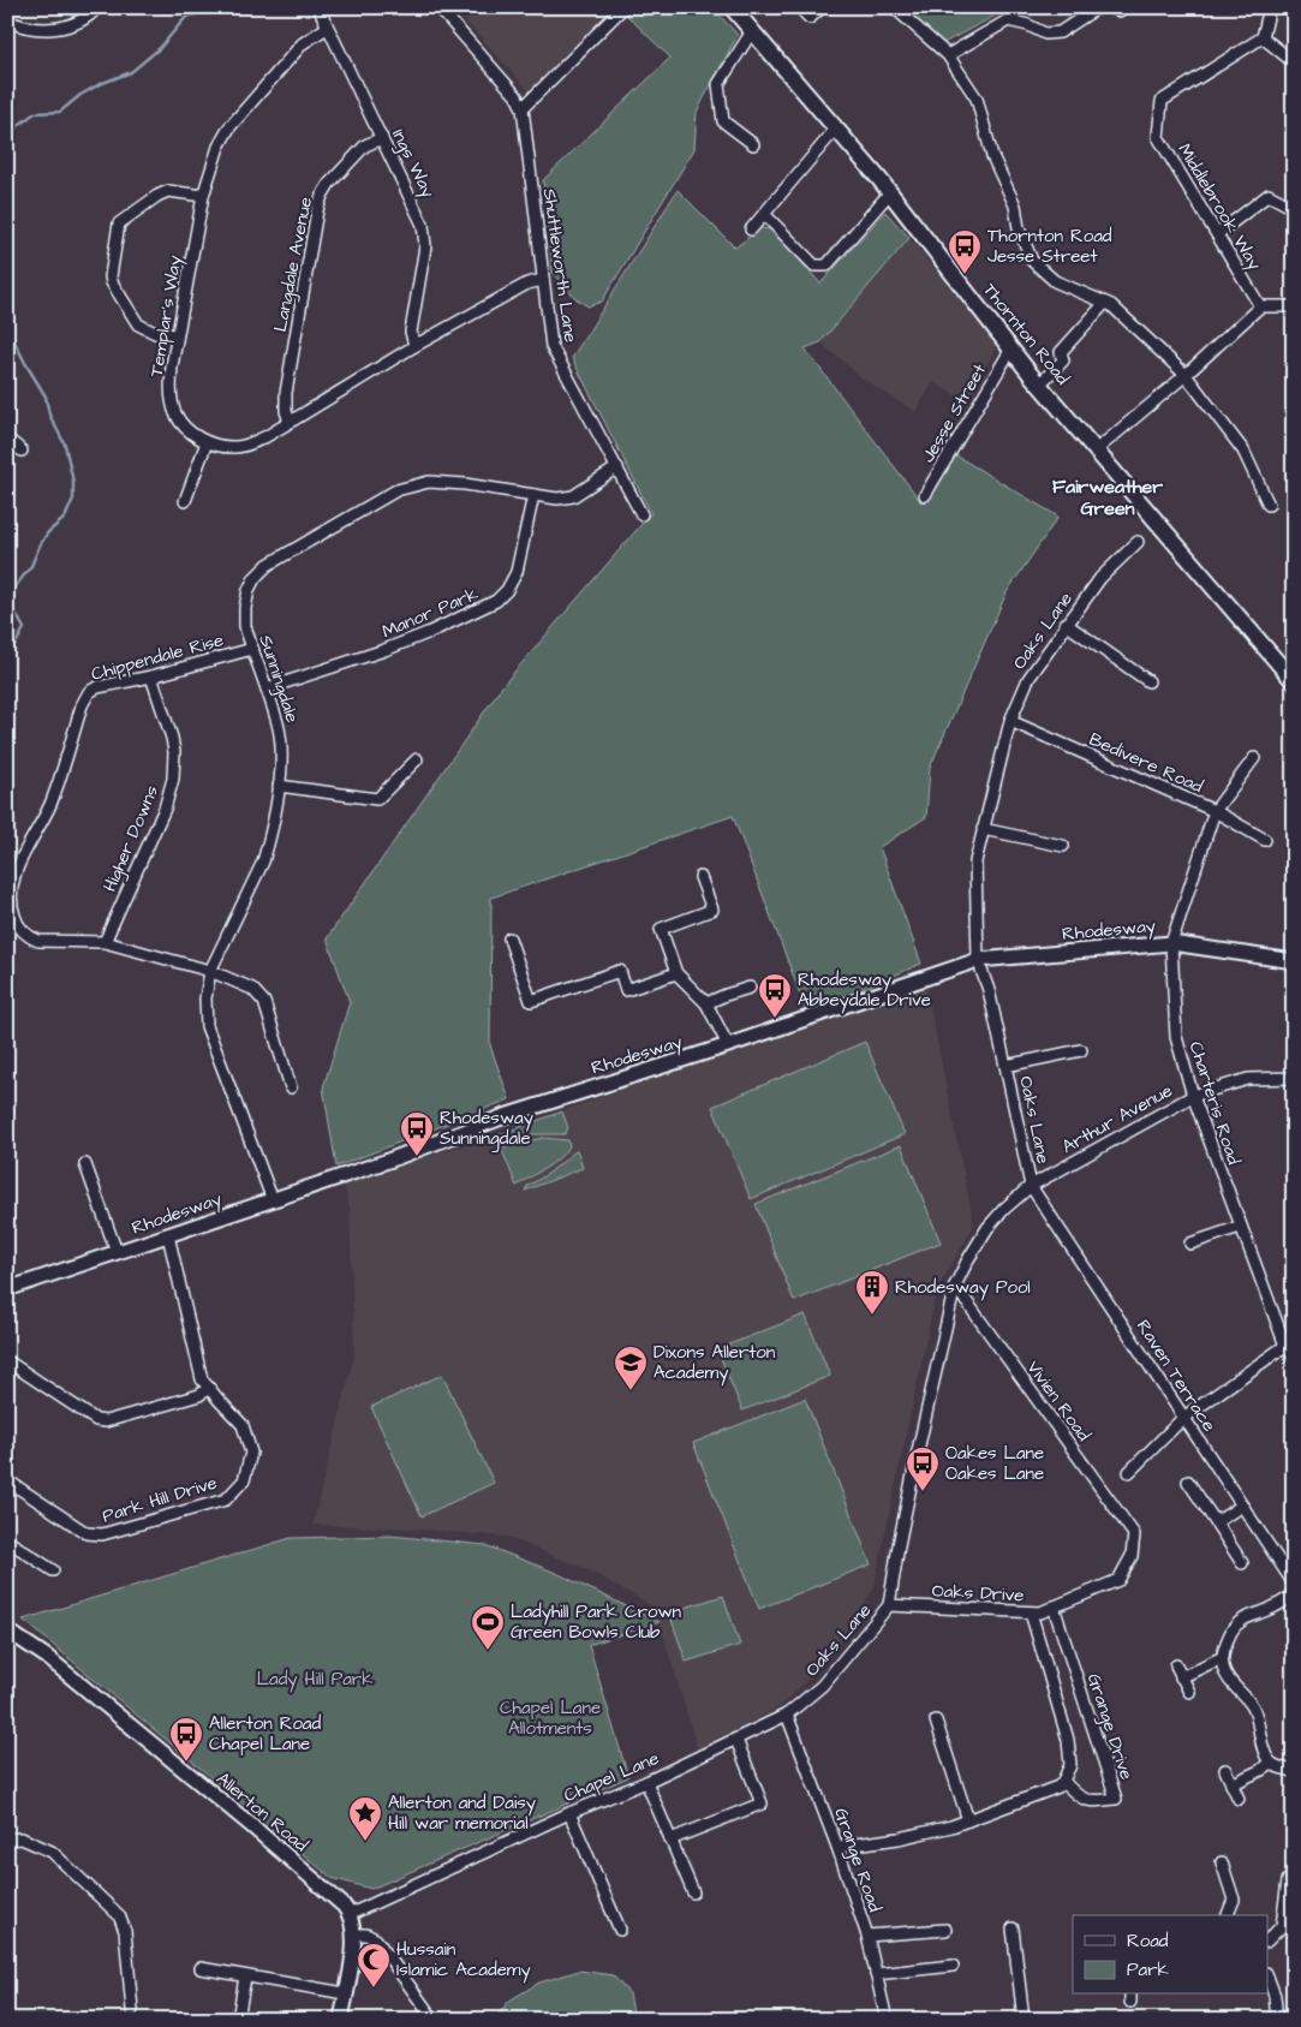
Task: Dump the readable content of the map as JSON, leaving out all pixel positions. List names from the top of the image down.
{
  "streets": {
    "main road": ["Thornton Road"],
    "street": [
      "Ings Way",
      "Middlebrook Way",
      "Langdale Avenue",
      "Shuttleworth Lane",
      "Templar's Way",
      "Jesse Street",
      "Manor Park",
      "Oaks Lane",
      "Chippendale Rise",
      "Sunningdale",
      "Bedivere Road",
      "Higher Downs",
      "Rhodesway",
      "Charteris Road",
      "Arthur Avenue",
      "Raven Terrace",
      "Vivien Road",
      "Park Hill Drive",
      "Oaks Drive",
      "Grange Drive",
      "Chapel Lane",
      "Allerton Road",
      "Grange Road"
    ]
  },
  "crossings": [
    ["Ings Way", "Langdale Avenue"],
    ["Ings Way", "Templar's Way"],
    ["Langdale Avenue", "Templar's Way"],
    ["Shuttleworth Lane", "Templar's Way"],
    ["Shuttleworth Lane", "Sunningdale"],
    ["Thornton Road", "Jesse Street"],
    ["Manor Park", "Sunningdale"],
    ["Oaks Lane", "Bedivere Road"],
    ["Oaks Lane", "Rhodesway"],
    ["Oaks Lane", "Arthur Avenue"],
    ["Oaks Lane", "Raven Terrace"],
    ["Oaks Lane", "Vivien Road"],
    ["Oaks Lane", "Oaks Drive"],
    ["Oaks Lane", "Chapel Lane"],
    ["Oaks Lane", "Grange Road"],
    ["Chippendale Rise", "Sunningdale"],
    ["Chippendale Rise", "Higher Downs"],
    ["Sunningdale", "Rhodesway"],
    ["Bedivere Road", "Charteris Road"],
    ["Rhodesway", "Charteris Road"],
    ["Rhodesway", "Park Hill Drive"],
    ["Charteris Road", "Arthur Avenue"],
    ["Arthur Avenue", "Raven Terrace"],
    ["Vivien Road", "Oaks Drive"],
    ["Oaks Drive", "Grange Drive"],
    ["Chapel Lane", "Allerton Road"],
    ["Chapel Lane", "Grange Road"]
  ],
  "districts": ["Fairweather Green"],
  "parks": ["Lady Hill Park", "Chapel Lane Allotments"],
  "places": {
    "bus stop": [
      "Thornton Road Jesse Street",
      "Rhodesway Abbeydale Drive",
      "Rhodesway Sunningdale",
      "Oakes Lane Oakes Lane",
      "Allerton Road Chapel Lane"
    ],
    "building": ["Rhodesway Pool"],
    "school or university": ["Dixons Allerton Academy"],
    "sports": ["Ladyhill Park Crown Green Bowls Club"],
    "place": ["Allerton and Daisy Hill war memorial"],
    "mosque": ["Hussain Islamic Academy"]
  },
  "legend": ["Road", "Park"]
}
